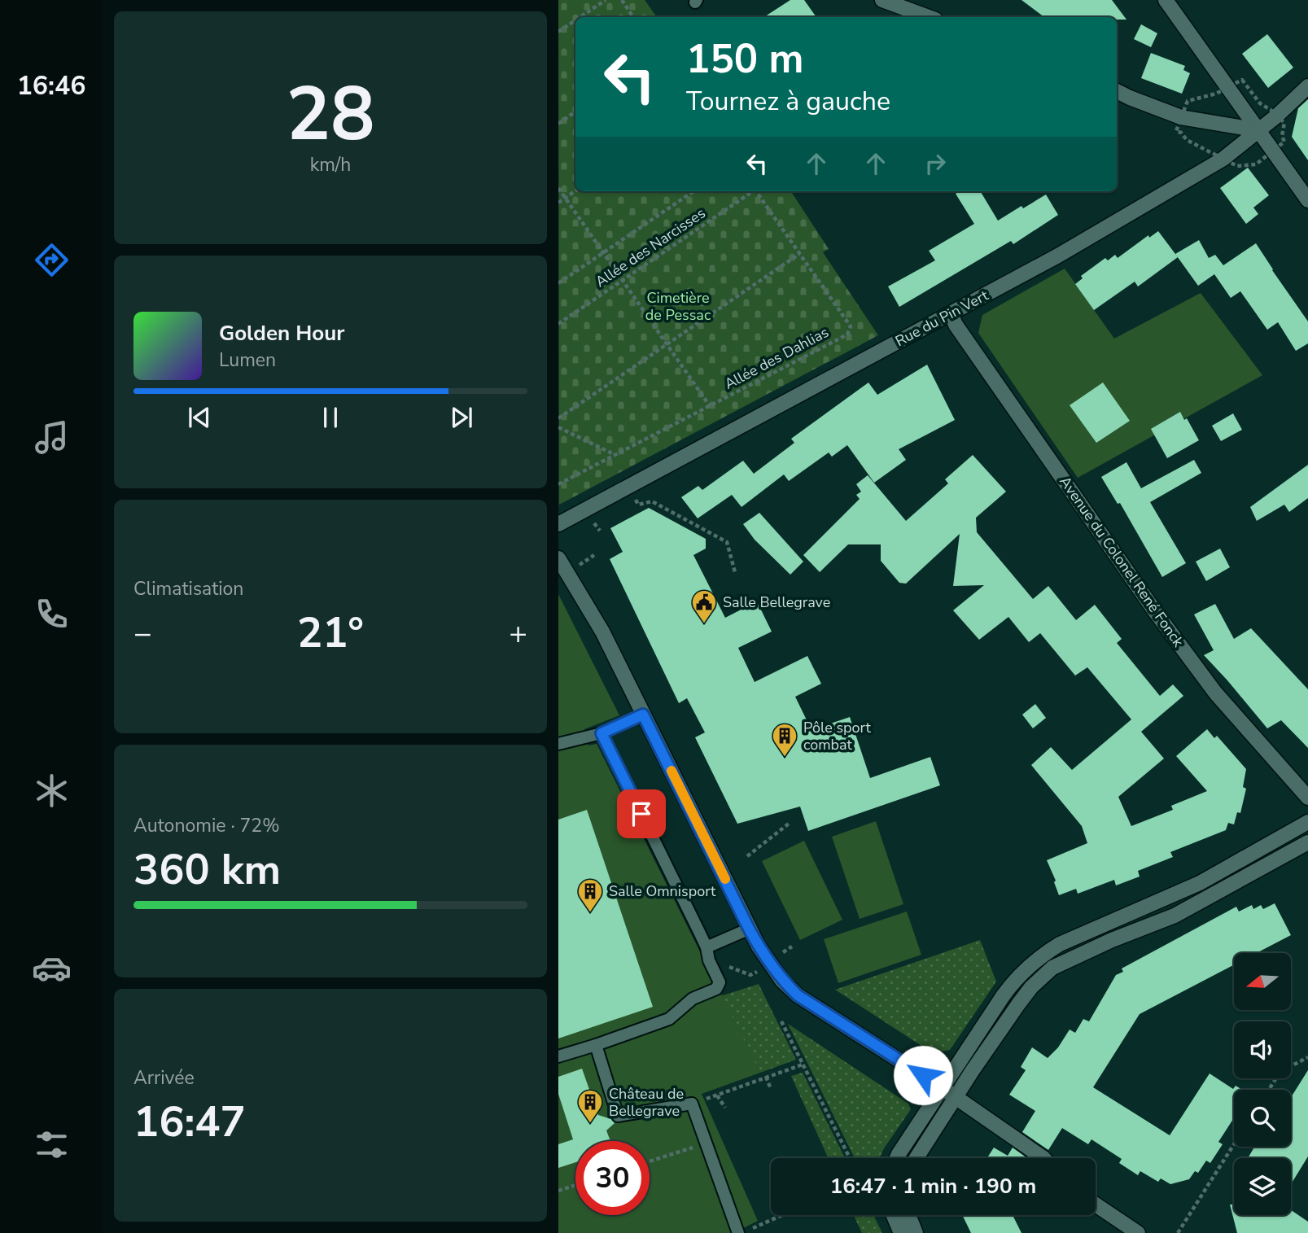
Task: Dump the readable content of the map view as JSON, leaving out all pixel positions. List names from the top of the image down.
{
  "streets": {
    "street": ["Rue du Pin Vert", "Avenue du Colonel René Fonck"],
    "path": ["Allée des Narcisses", "Allée des Dahlias"]
  },
  "crossings": [
    ["Rue du Pin Vert", "Avenue du Colonel René Fonck"]
  ],
  "parks": ["Cimetière de Pessac"],
  "places": {
    "public building": ["Salle Bellegrave"],
    "building": ["Pôle sport combat", "Salle Omnisport", "Château de Bellegrave"]
  },
  "north": "left",
  "page": {
    "tabs": "16:46",
    "tile": [
      ["28", "km/h"],
      "Climatisation",
      ["Autonomie · 72%", "360 km"],
      ["Arrivée", "16:47"]
    ],
    "turn": ["150 m", "Tournez à gauche"],
    "song": ["Golden Hour", "Lumen"],
    "heat": ["−", "21°", "+"],
    "limit": "30",
    "trip": "16:47 · 1 min · 190 m"
  }
}
